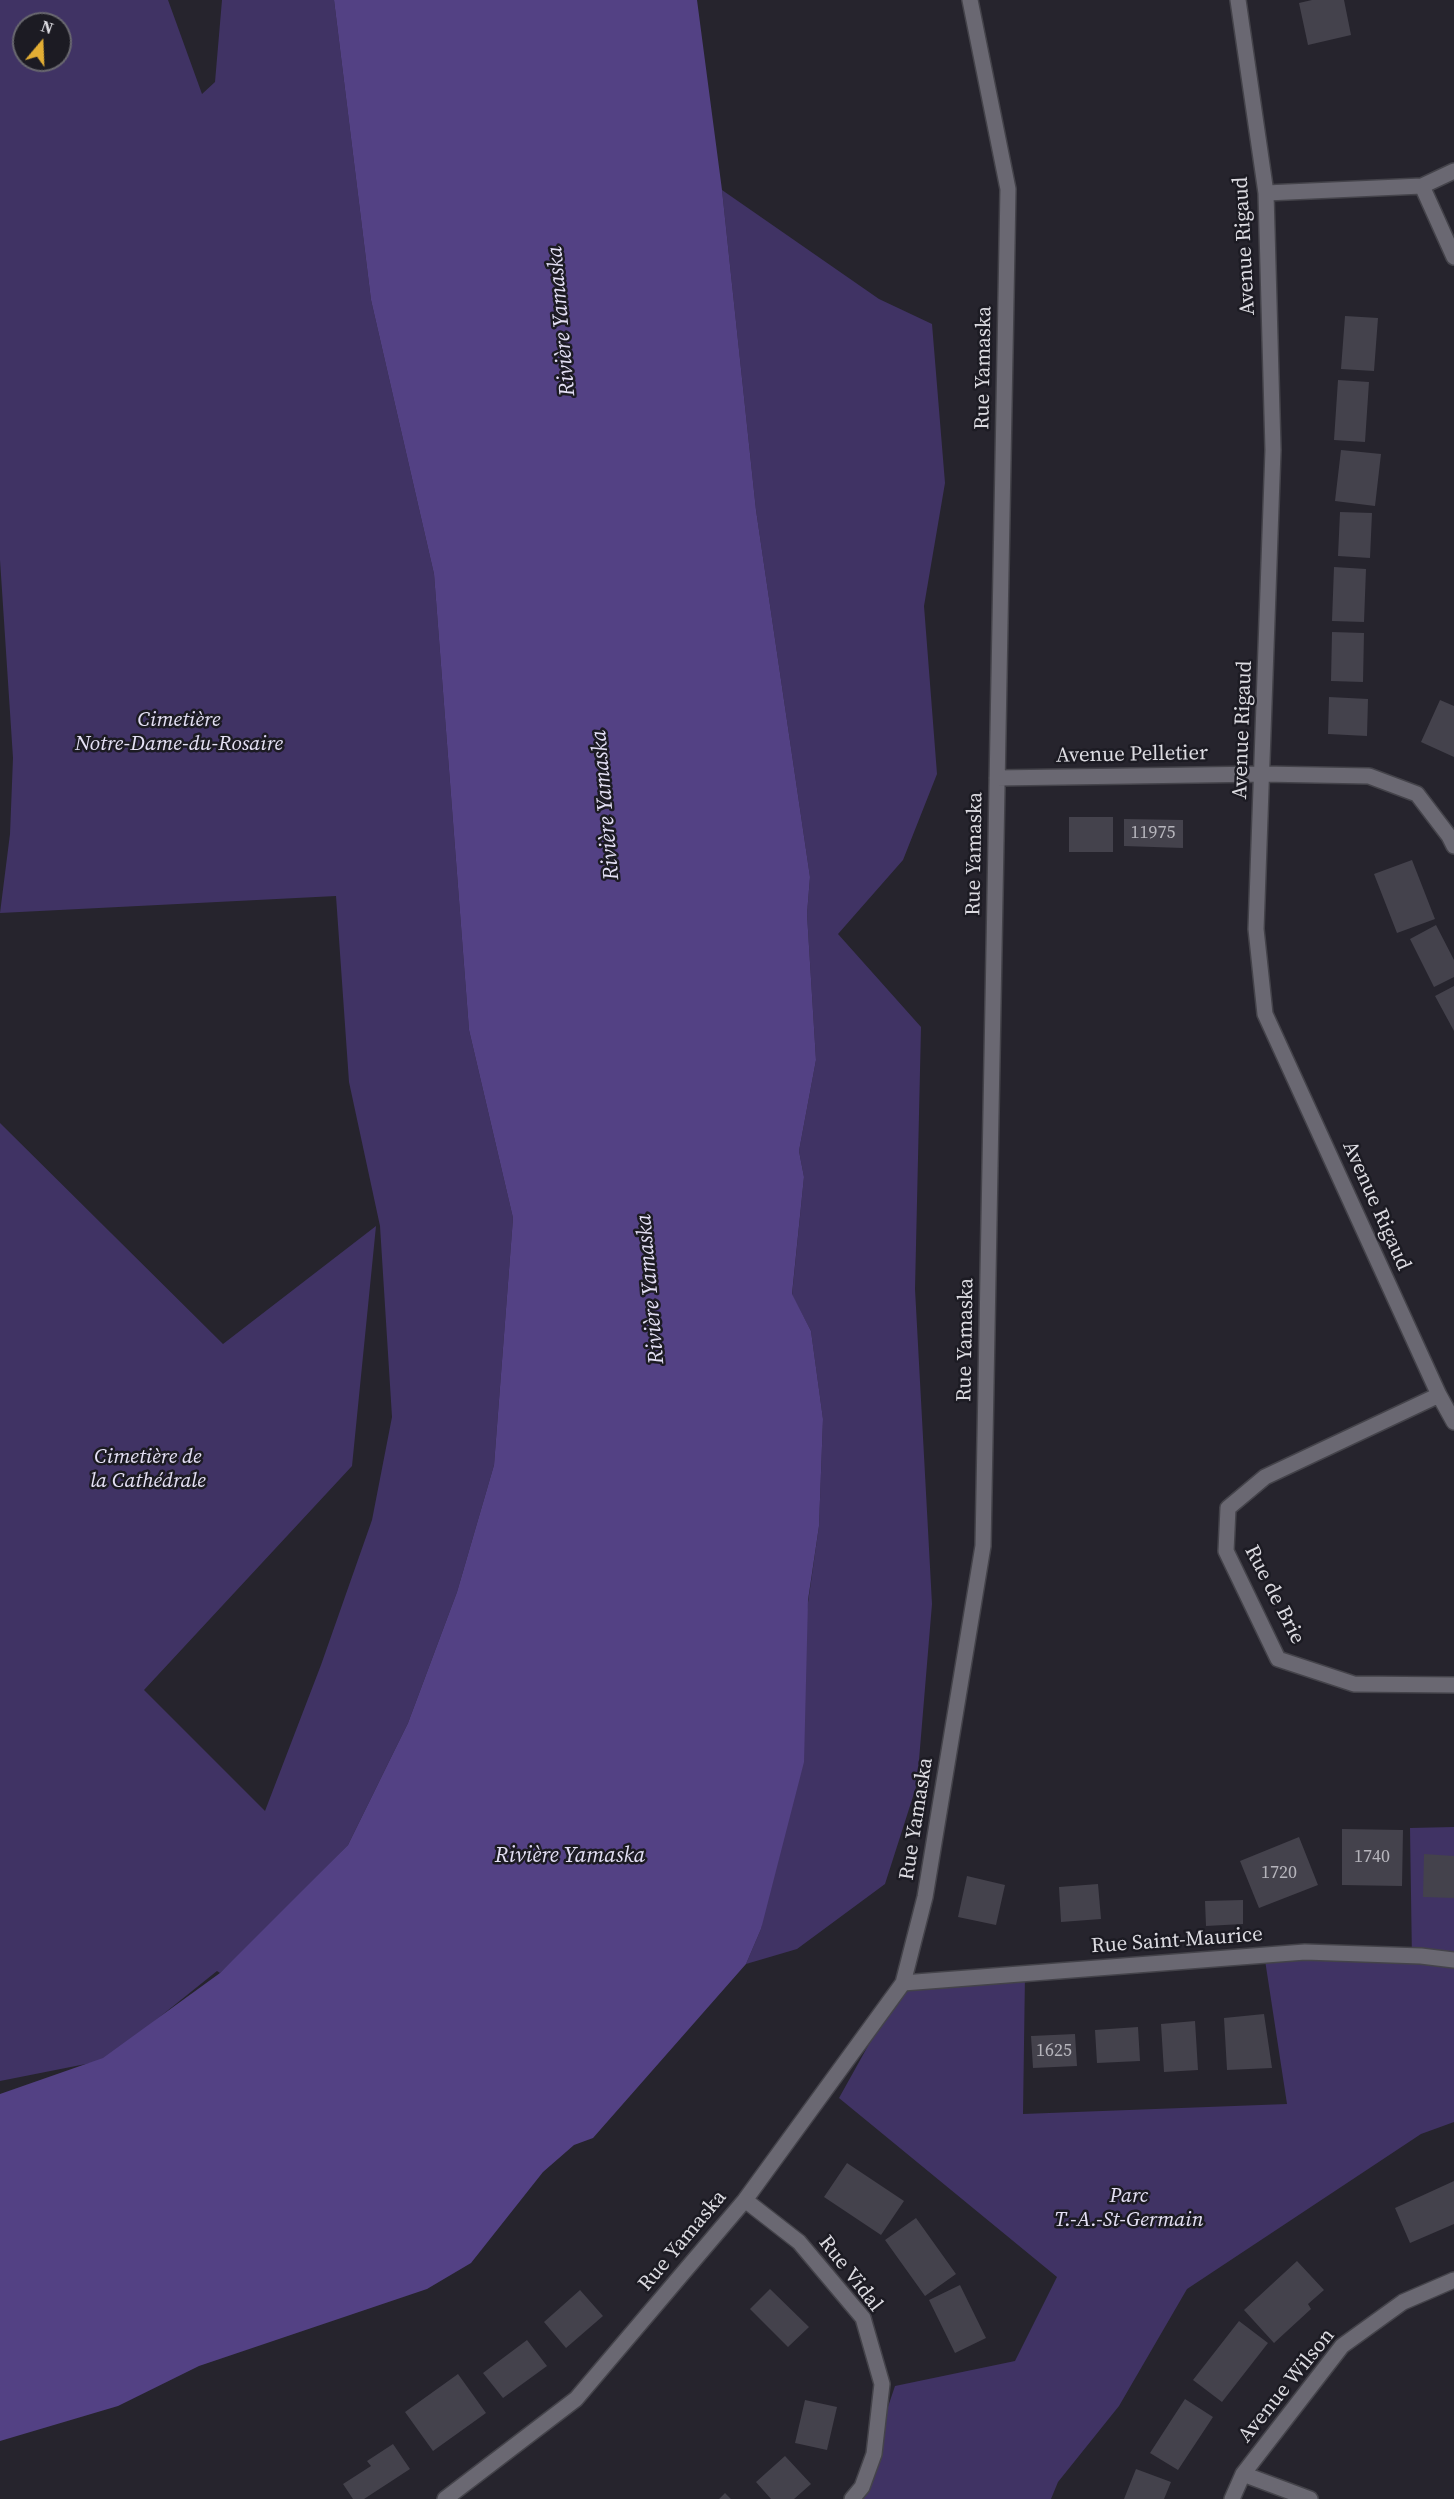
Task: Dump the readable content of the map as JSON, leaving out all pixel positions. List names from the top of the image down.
{
  "streets": {
    "street": [
      "Avenue Rigaud",
      "Rue Yamaska",
      "Avenue Pelletier",
      "Rue de Brie",
      "Rue Saint-Maurice",
      "Rue Vidal",
      "Avenue Wilson"
    ]
  },
  "crossings": [
    ["Avenue Rigaud", "Avenue Pelletier"],
    ["Avenue Rigaud", "Rue de Brie"],
    ["Rue Yamaska", "Avenue Pelletier"],
    ["Rue Yamaska", "Rue Saint-Maurice"],
    ["Rue Yamaska", "Rue Vidal"]
  ],
  "water": ["Rivière Yamaska"],
  "parks": ["Cimetière Notre-Dame-du-Rosaire", "Cimetière de la Cathédrale", "Parc T.-A.-St-Germain"],
  "house_numbers": [
    "11975",
    "1740",
    "1720",
    "1625"
  ],
  "north": "top"
}
